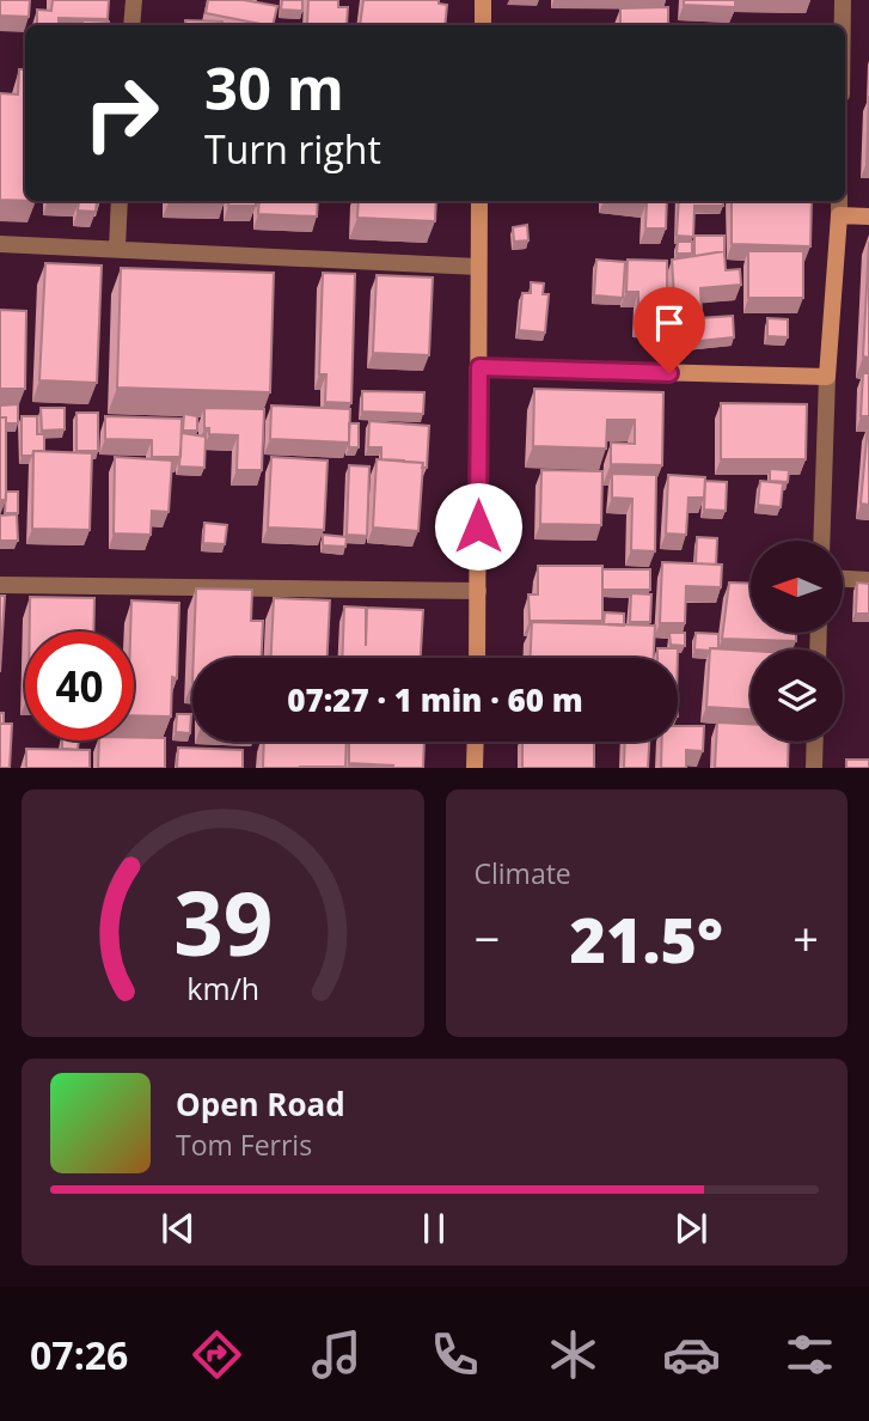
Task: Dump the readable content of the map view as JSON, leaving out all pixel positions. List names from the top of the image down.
{
  "north": "left",
  "page": {
    "turn": ["30 m", "Turn right"],
    "limit": "40",
    "trip": "07:27 · 1 min · 60 m",
    "tile": "Climate",
    "heat": ["−", "21.5°", "+"],
    "song": ["Open Road", "Tom Ferris"],
    "tabs": "07:26",
    "gauge": ["39", "km/h"]
  }
}
